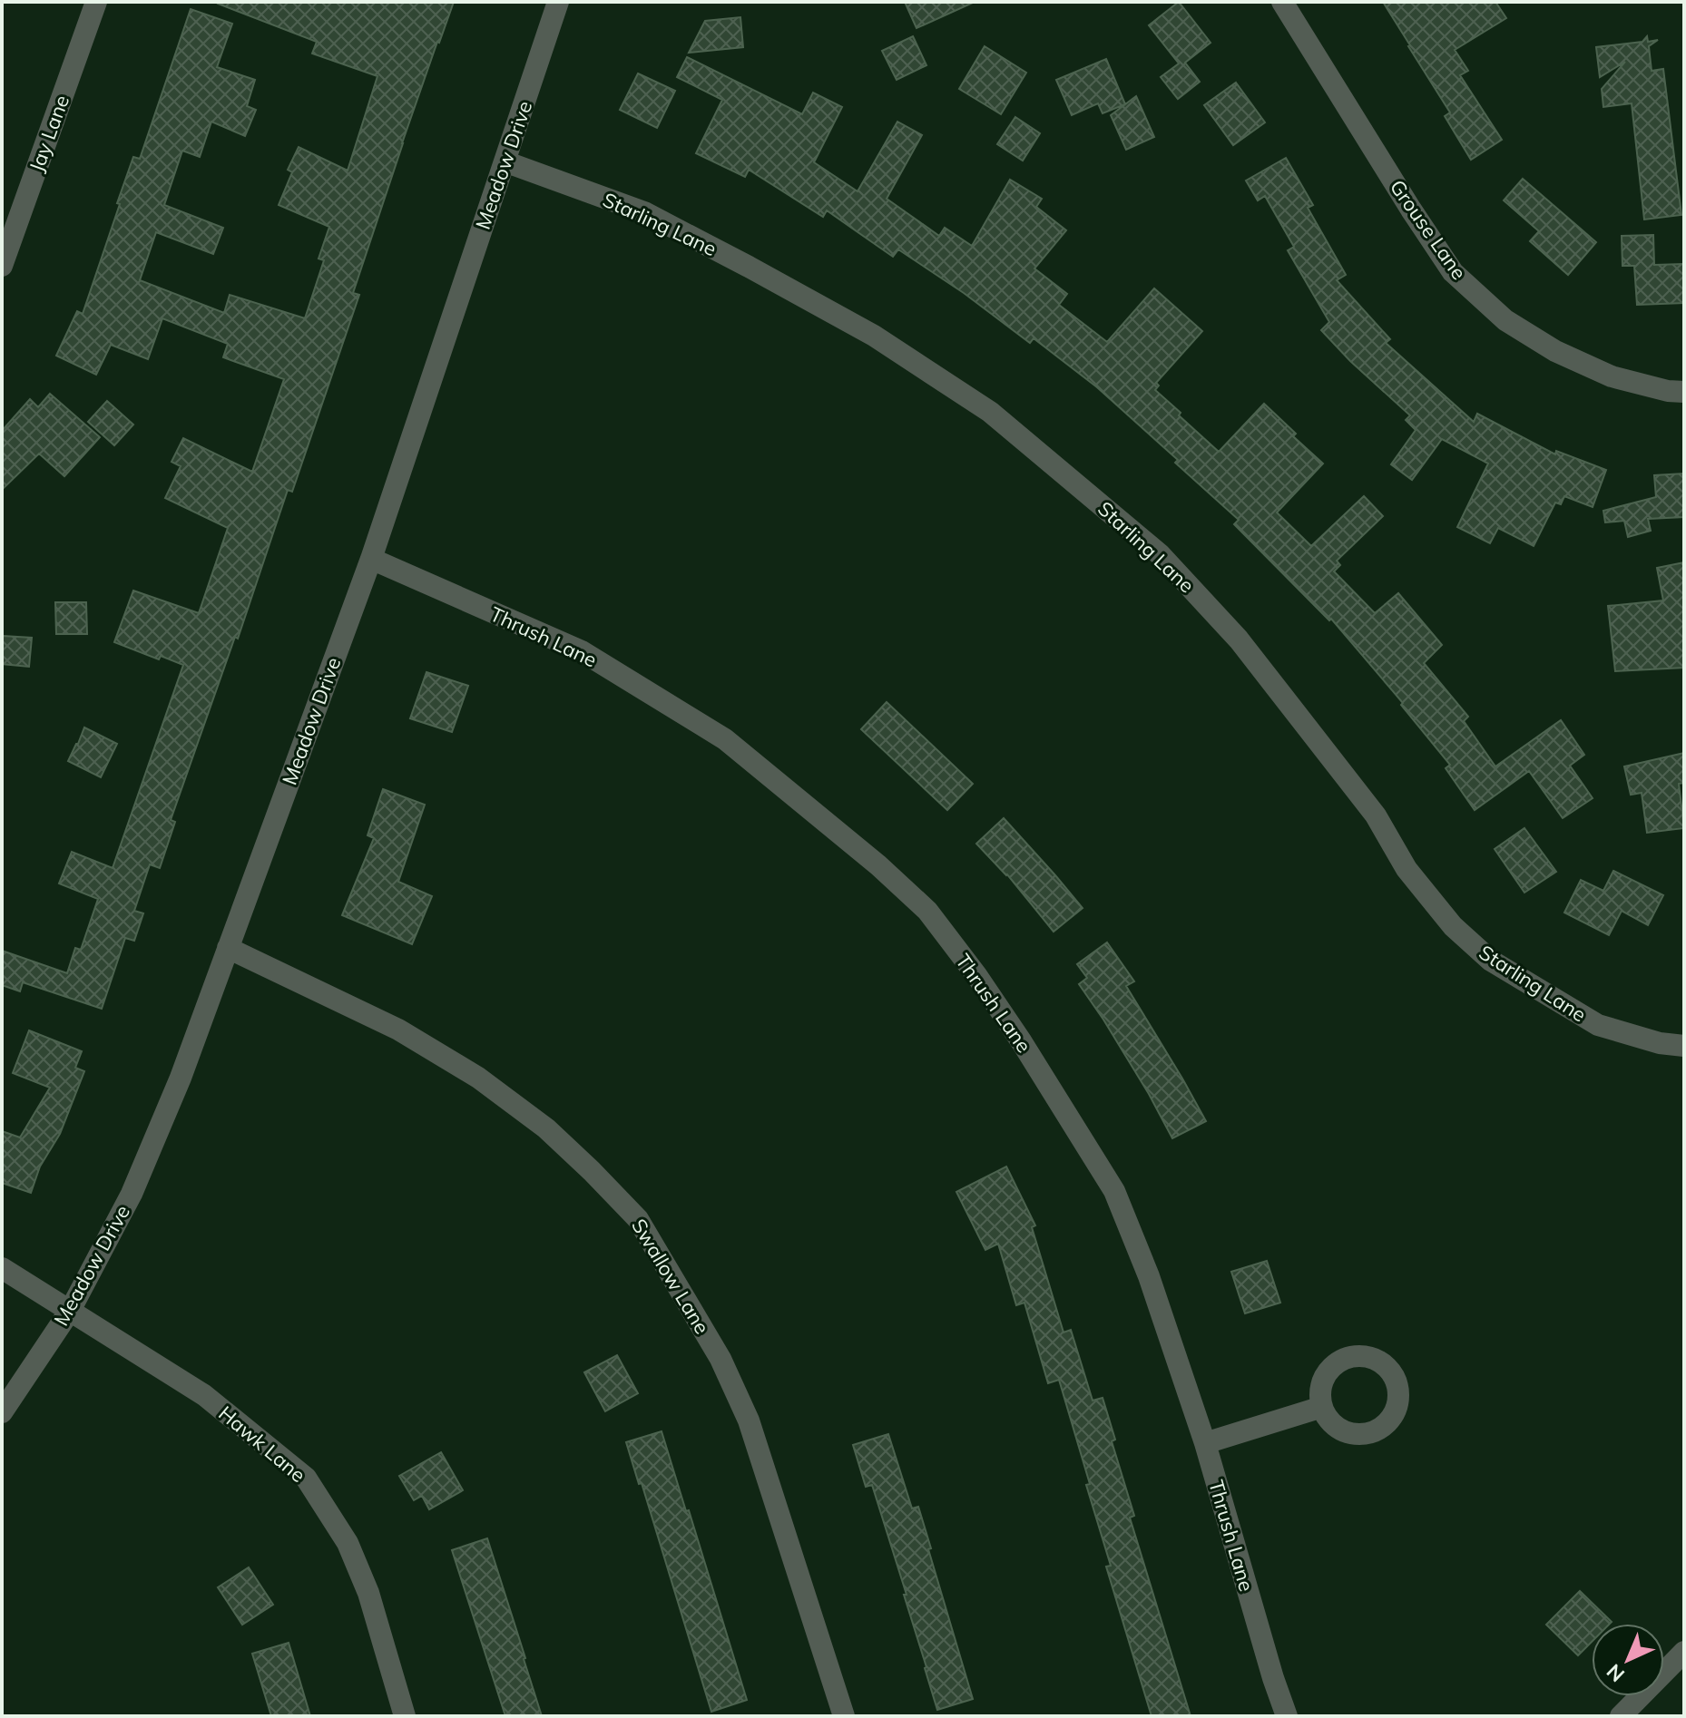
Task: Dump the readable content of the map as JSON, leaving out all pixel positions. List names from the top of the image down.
{
  "streets": {
    "street": [
      "Jay Lane",
      "Meadow Drive",
      "Starling Lane",
      "Grouse Lane",
      "Thrush Lane",
      "Swallow Lane",
      "Hawk Lane"
    ]
  },
  "crossings": [
    ["Meadow Drive", "Starling Lane"],
    ["Meadow Drive", "Thrush Lane"],
    ["Meadow Drive", "Swallow Lane"],
    ["Meadow Drive", "Hawk Lane"]
  ],
  "north": "bottom left"
}
